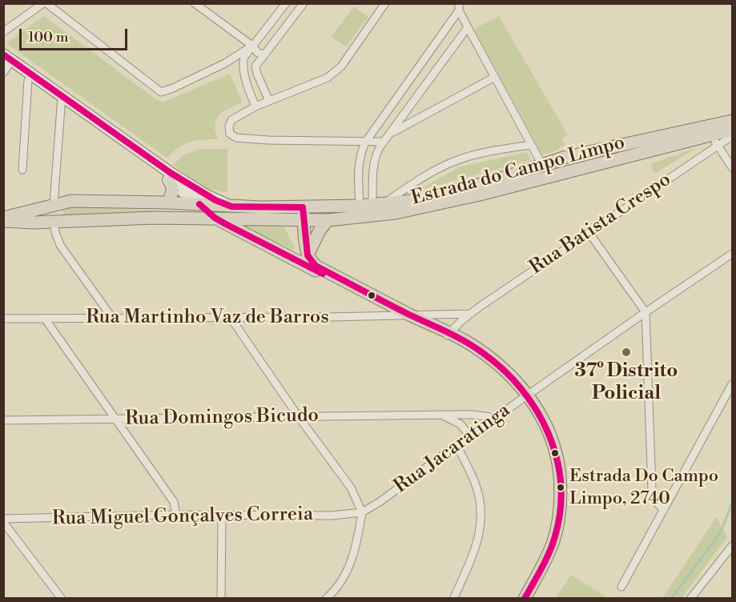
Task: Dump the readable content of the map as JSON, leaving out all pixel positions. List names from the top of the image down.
{
  "streets": {
    "main road": ["Estrada do Campo Limpo"],
    "street": [
      "Rua Batista Crespo",
      "Rua Martinho Vaz de Barros",
      "Rua Domingos Bicudo",
      "Rua Jacaratinga",
      "Rua Miguel Gonçalves Correia"
    ]
  },
  "crossings": [
    ["Rua Domingos Bicudo", "Rua Jacaratinga"],
    ["Rua Jacaratinga", "Rua Miguel Gonçalves Correia"]
  ],
  "places": ["37º Distrito Policial", "Estrada Do Campo Limpo, 2740"],
  "scale_bar": "100 m"
}
